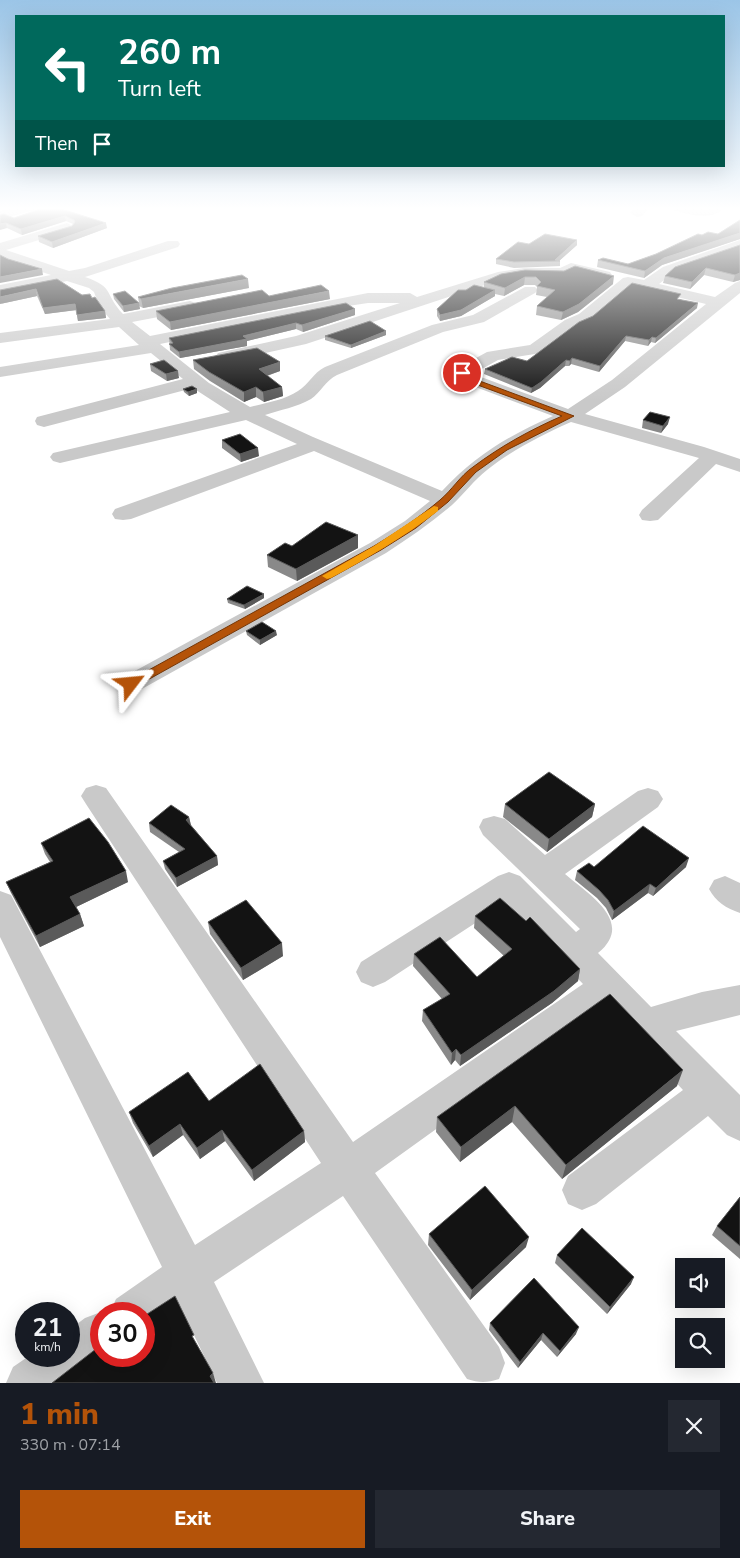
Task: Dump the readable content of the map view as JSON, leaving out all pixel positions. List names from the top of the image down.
{
  "page": {
    "turn": ["260 m", "Turn left"],
    "then": "Then",
    "speed": "21 km/h",
    "limit": "30",
    "heading": ["1 min", "330 m · 07:14"],
    "buttons": ["Exit", "Share"]
  }
}
